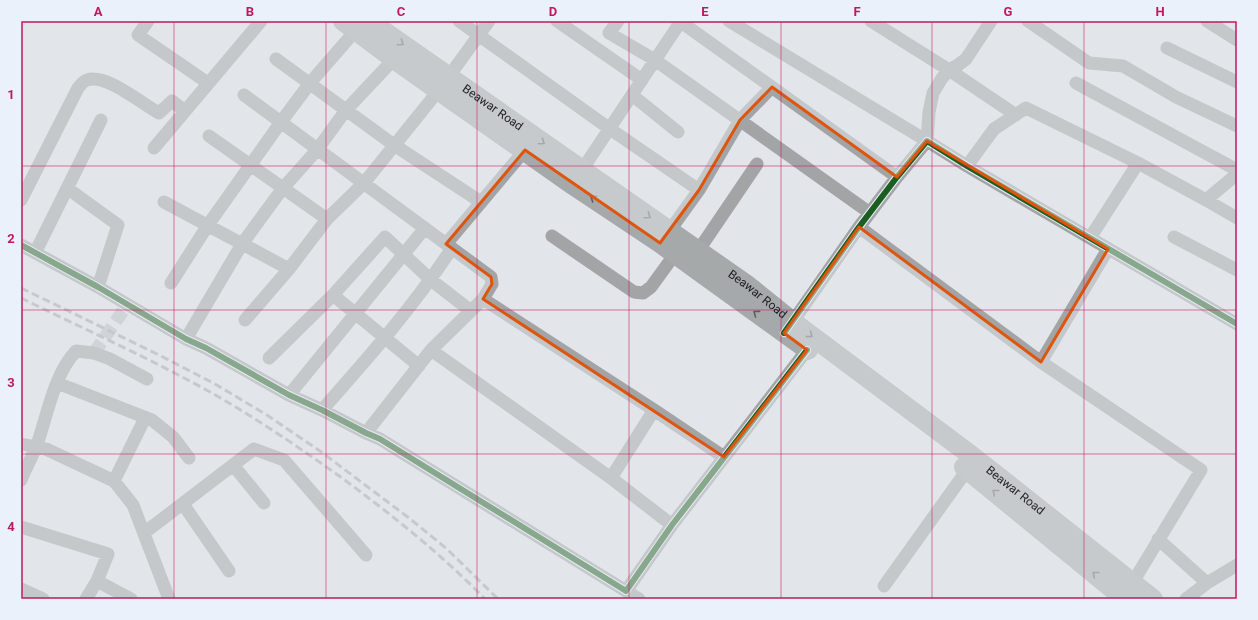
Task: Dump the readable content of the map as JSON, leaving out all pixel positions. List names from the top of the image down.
{
  "streets": {
    "main road": ["Beawar Road"]
  },
  "grid": {
    "columns": [
      "A",
      "B",
      "C",
      "D",
      "E",
      "F",
      "G",
      "H"
    ],
    "rows": [
      "1",
      "2",
      "3",
      "4"
    ]
  }
}
